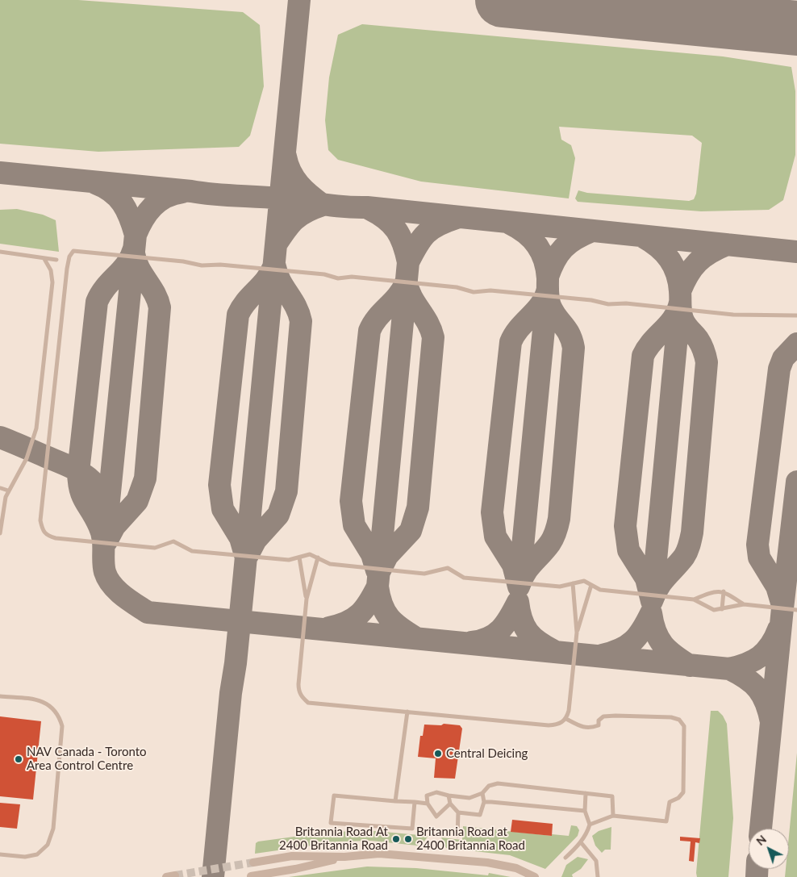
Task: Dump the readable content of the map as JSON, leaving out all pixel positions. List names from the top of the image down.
{
  "places": [
    "Central Deicing",
    "NAV Canada - Toronto Area Control Centre",
    "Britannia Road At 2400 Britannia Road",
    "Britannia Road at 2400 Britannia Road"
  ],
  "north": "top left"
}
